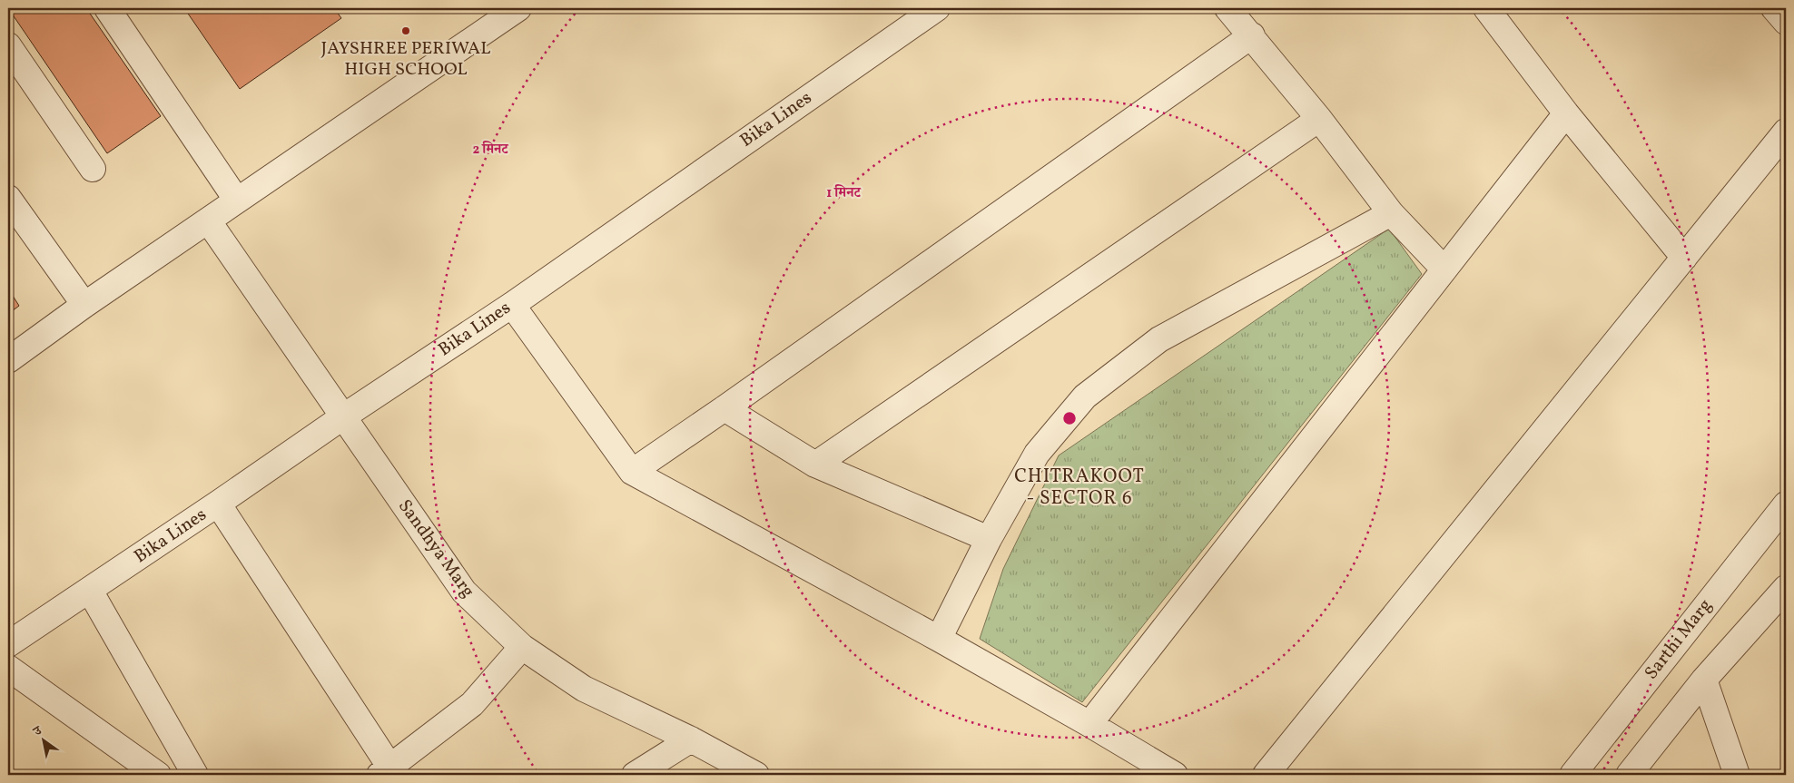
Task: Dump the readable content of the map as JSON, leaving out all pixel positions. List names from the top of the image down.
{
  "streets": {
    "street": ["Bika Lines", "Sandhya Marg", "Sarthi Marg"]
  },
  "crossings": [
    ["Bika Lines", "Sandhya Marg"]
  ],
  "districts": ["CHITRAKOOT - SECTOR 6"],
  "places": ["JAYSHREE PERIWAL HIGH SCHOOL"],
  "north": "top left",
  "rings": ["2 मिनट", "1 मिनट"]
}
